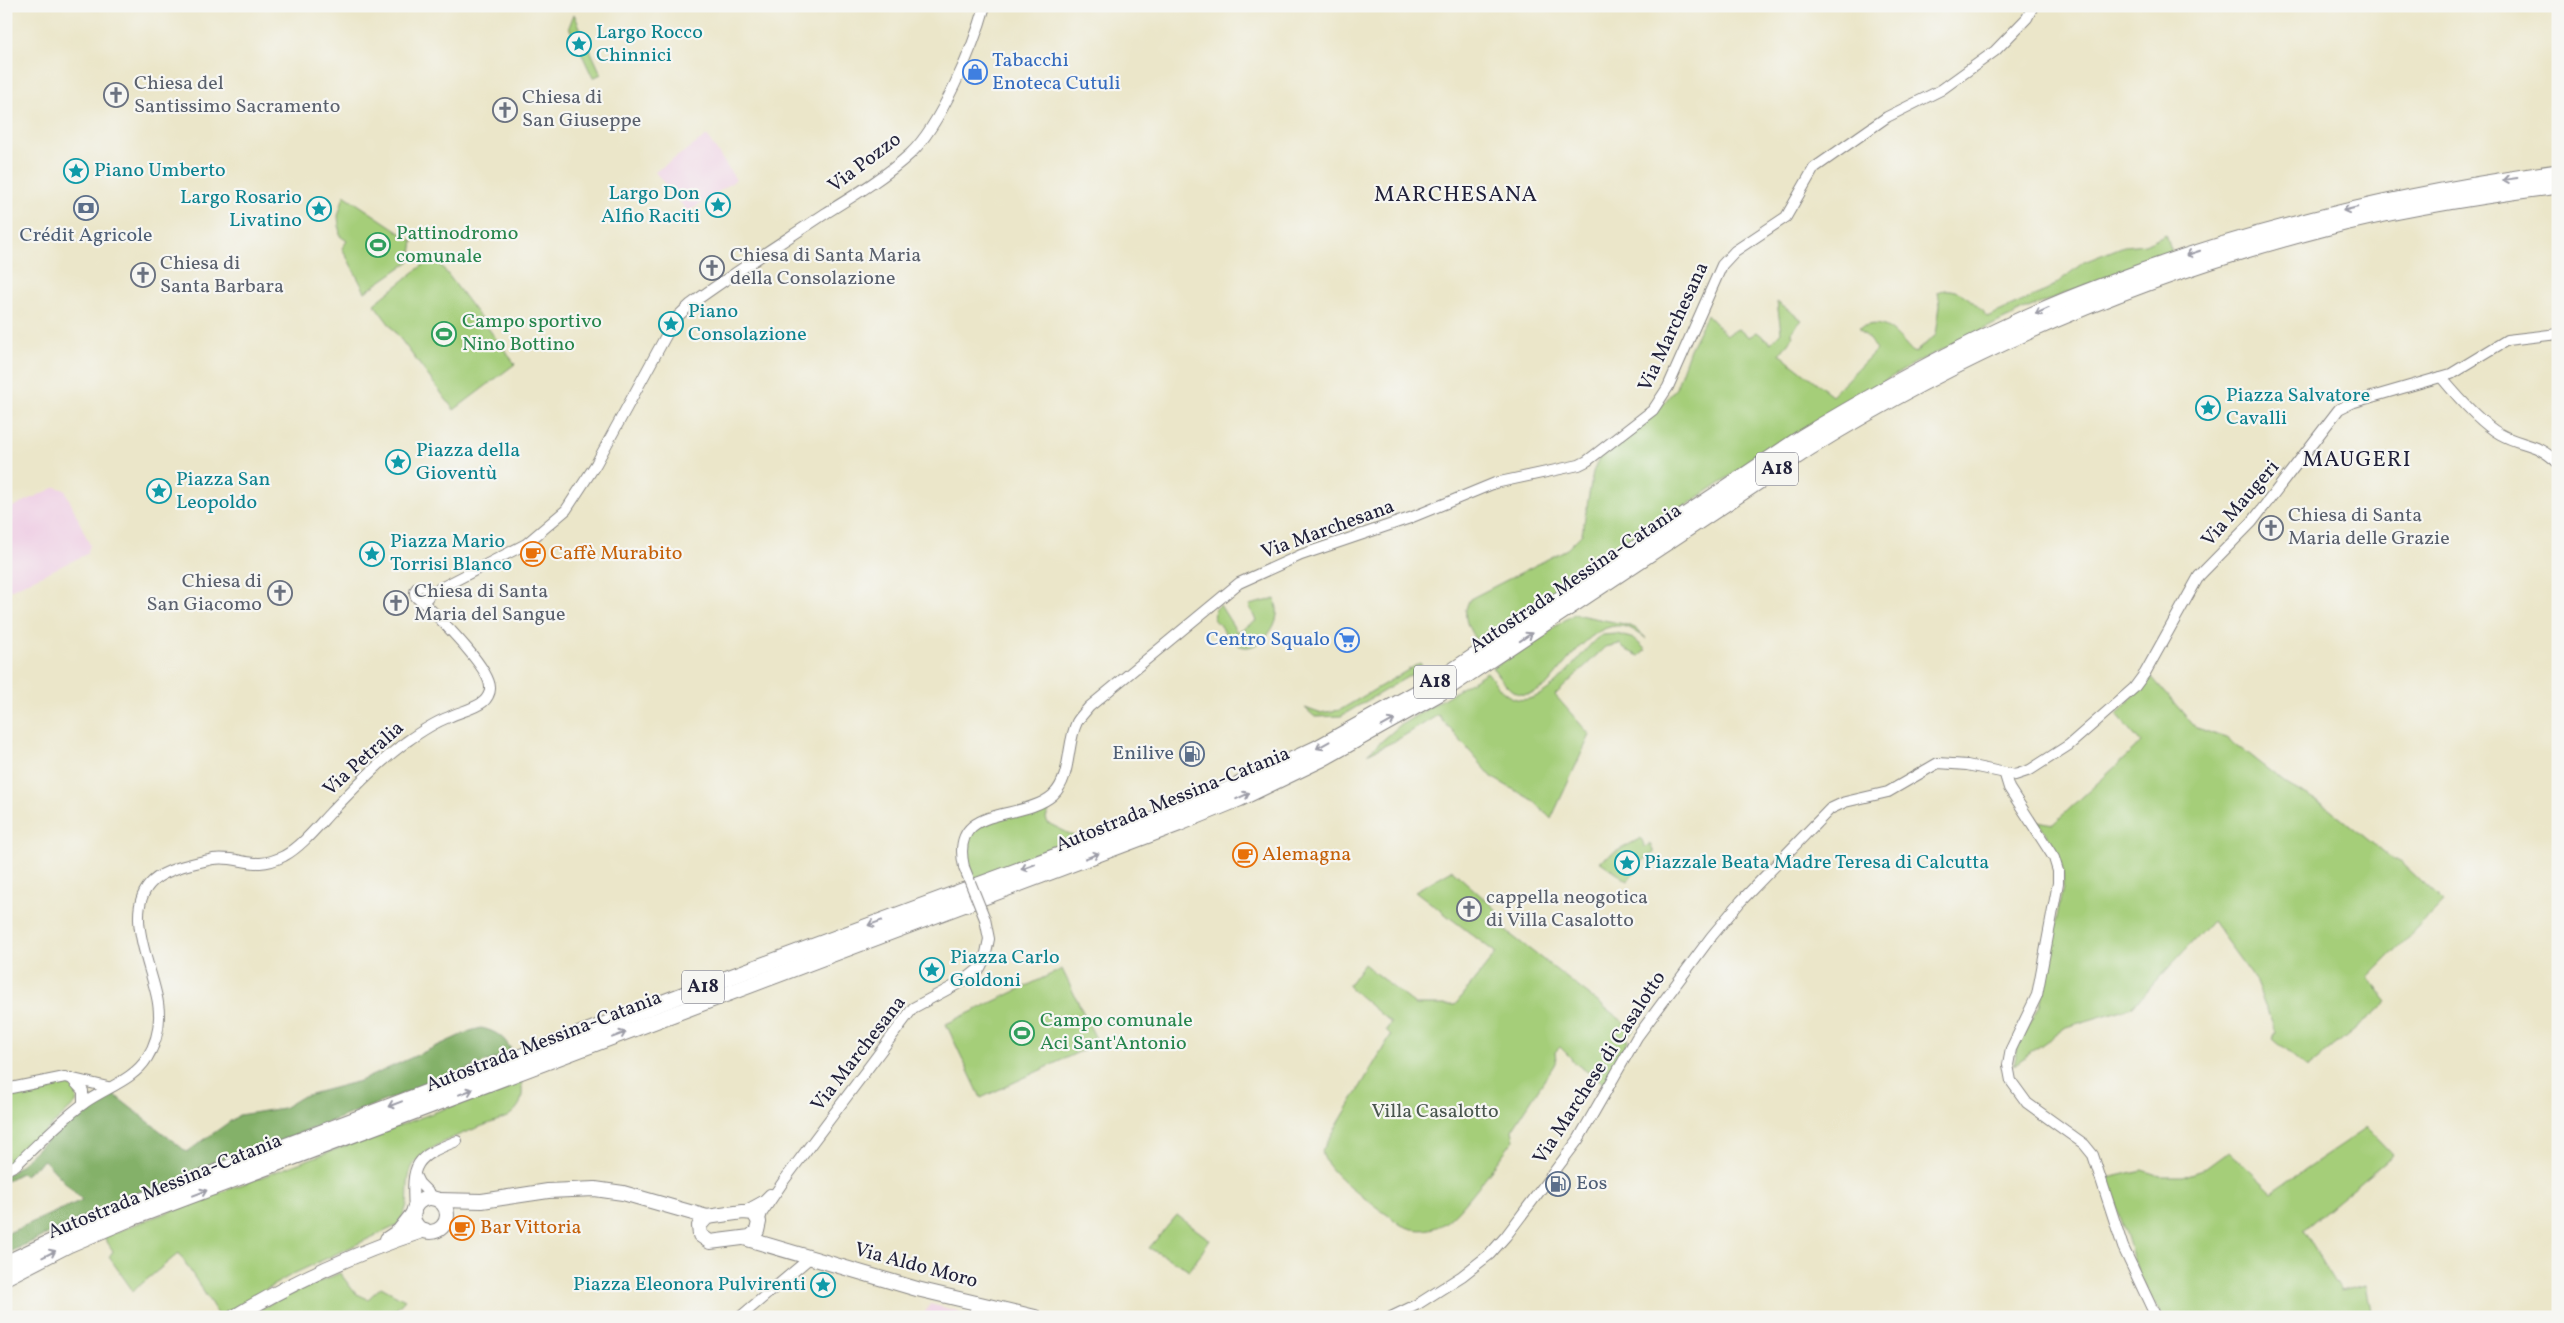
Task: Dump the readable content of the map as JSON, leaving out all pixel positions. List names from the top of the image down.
{
  "streets": {
    "highway": ["A18", "Autostrada Messina-Catania"],
    "main road": ["Via Aldo Moro"],
    "street": [
      "Via Pozzo",
      "Via Marchesana",
      "Via Maugeri",
      "Via Petralia",
      "Via Marchese di Casalotto"
    ]
  },
  "crossings": [
    ["Via Pozzo", "Via Petralia"],
    ["Via Maugeri", "Via Marchese di Casalotto"]
  ],
  "districts": ["MARCHESANA", "MAUGERI"],
  "parks": ["Villa Casalotto"],
  "places": {
    "place": [
      "Largo Rocco Chinnici",
      "Piano Umberto",
      "Largo Don Alfio Raciti",
      "Largo Rosario Livatino",
      "Piano Consolazione",
      "Piazza Salvatore Cavalli",
      "Piazza della Gioventù",
      "Piazza San Leopoldo",
      "Piazza Mario Torrisi Blanco",
      "Piazzale Beata Madre Teresa di Calcutta",
      "Piazza Carlo Goldoni",
      "Piazza Eleonora Pulvirenti"
    ],
    "shop": ["Tabacchi Enoteca Cutuli"],
    "church": [
      "Chiesa del Santissimo Sacramento",
      "Chiesa di San Giuseppe",
      "Chiesa di Santa Maria della Consolazione",
      "Chiesa di Santa Barbara",
      "Chiesa di Santa Maria delle Grazie",
      "Chiesa di San Giacomo",
      "Chiesa di Santa Maria del Sangue",
      "cappella neogotica di Villa Casalotto"
    ],
    "bank": ["Crédit Agricole"],
    "sports": ["Pattinodromo comunale", "Campo sportivo Nino Bottino", "Campo comunale Aci Sant'Antonio"],
    "cafe": ["Caffè Murabito", "Alemagna", "Bar Vittoria"],
    "supermarket": ["Centro Squalo"],
    "fuel station": ["Enilive", "Eos"]
  }
}
